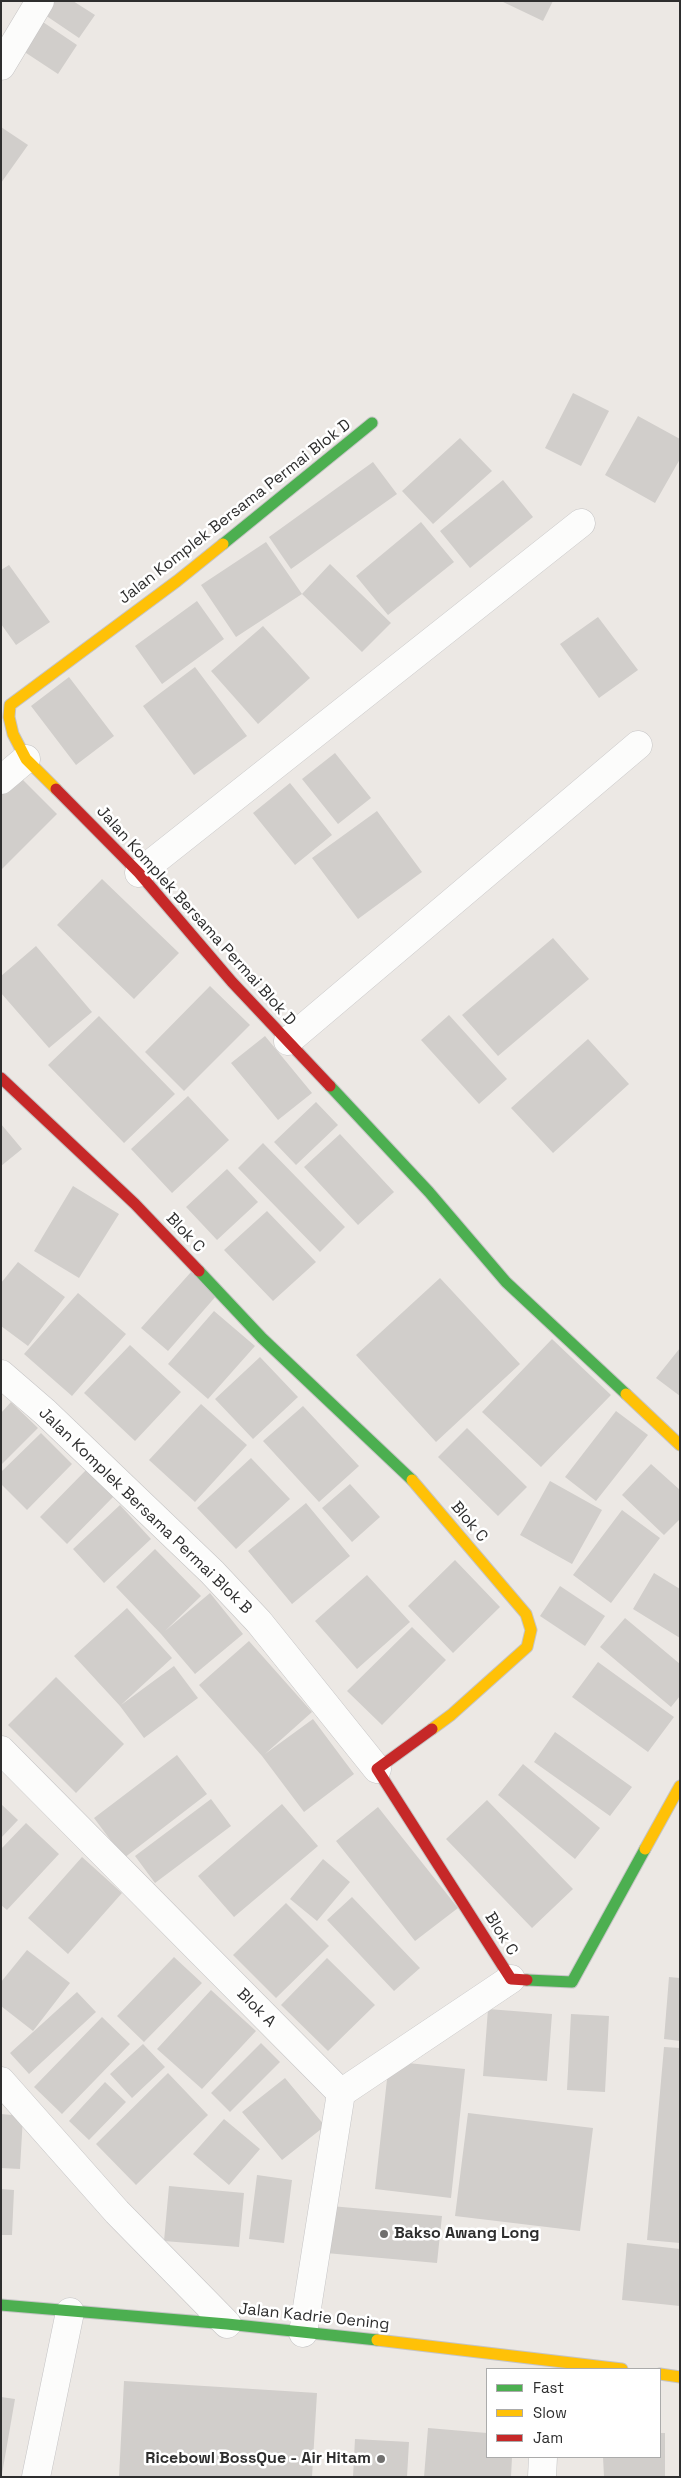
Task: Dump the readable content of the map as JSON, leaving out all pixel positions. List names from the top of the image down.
{
  "streets": {
    "street": [
      "Jalan Komplek Bersama Permai Blok D",
      "Blok C",
      "Jalan Komplek Bersama Permai Blok B",
      "Blok A",
      "Jalan Kadrie Oening"
    ]
  },
  "crossings": [
    ["Blok C", "Jalan Komplek Bersama Permai Blok B"]
  ],
  "places": ["Bakso Awang Long", "Ricebowl BossQue - Air Hitam"],
  "legend": ["Fast", "Slow", "Jam"]
}
